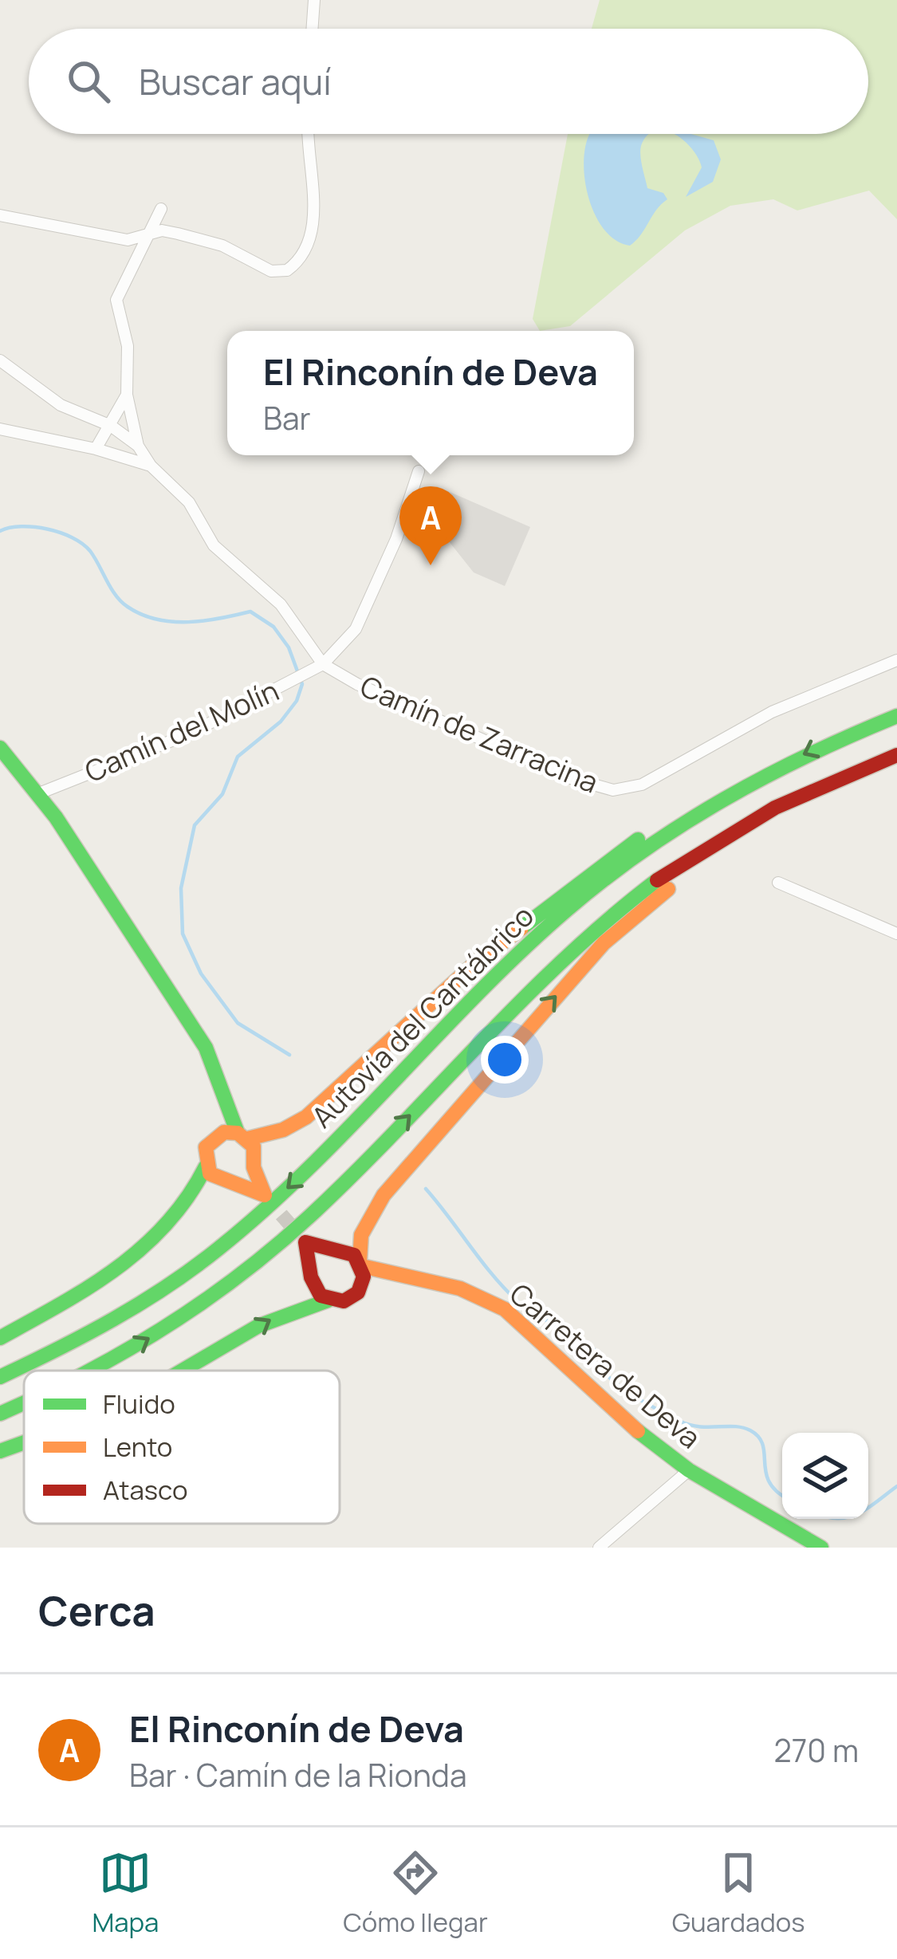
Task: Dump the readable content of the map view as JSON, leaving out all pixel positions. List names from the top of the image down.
{
  "streets": {
    "main road": ["Autovía del Cantábrico", "Carretera de Deva"],
    "street": ["Camín del Molín", "Camín de Zarracina"]
  },
  "crossings": [
    ["Camín del Molín", "Camín de Zarracina"]
  ],
  "legend": ["Fluido", "Lento", "Atasco"],
  "page": {
    "search": "Buscar aquí",
    "popup": ["El Rinconín de Deva", "Bar"],
    "pins": "A",
    "heading": "Cerca",
    "list": [
      {
        "mark": "A",
        "name": "El Rinconín de Deva",
        "note": "Bar · Camín de la Rionda",
        "value": "270 m"
      }
    ],
    "nav": ["Mapa", "Cómo llegar", "Guardados"]
  }
}
